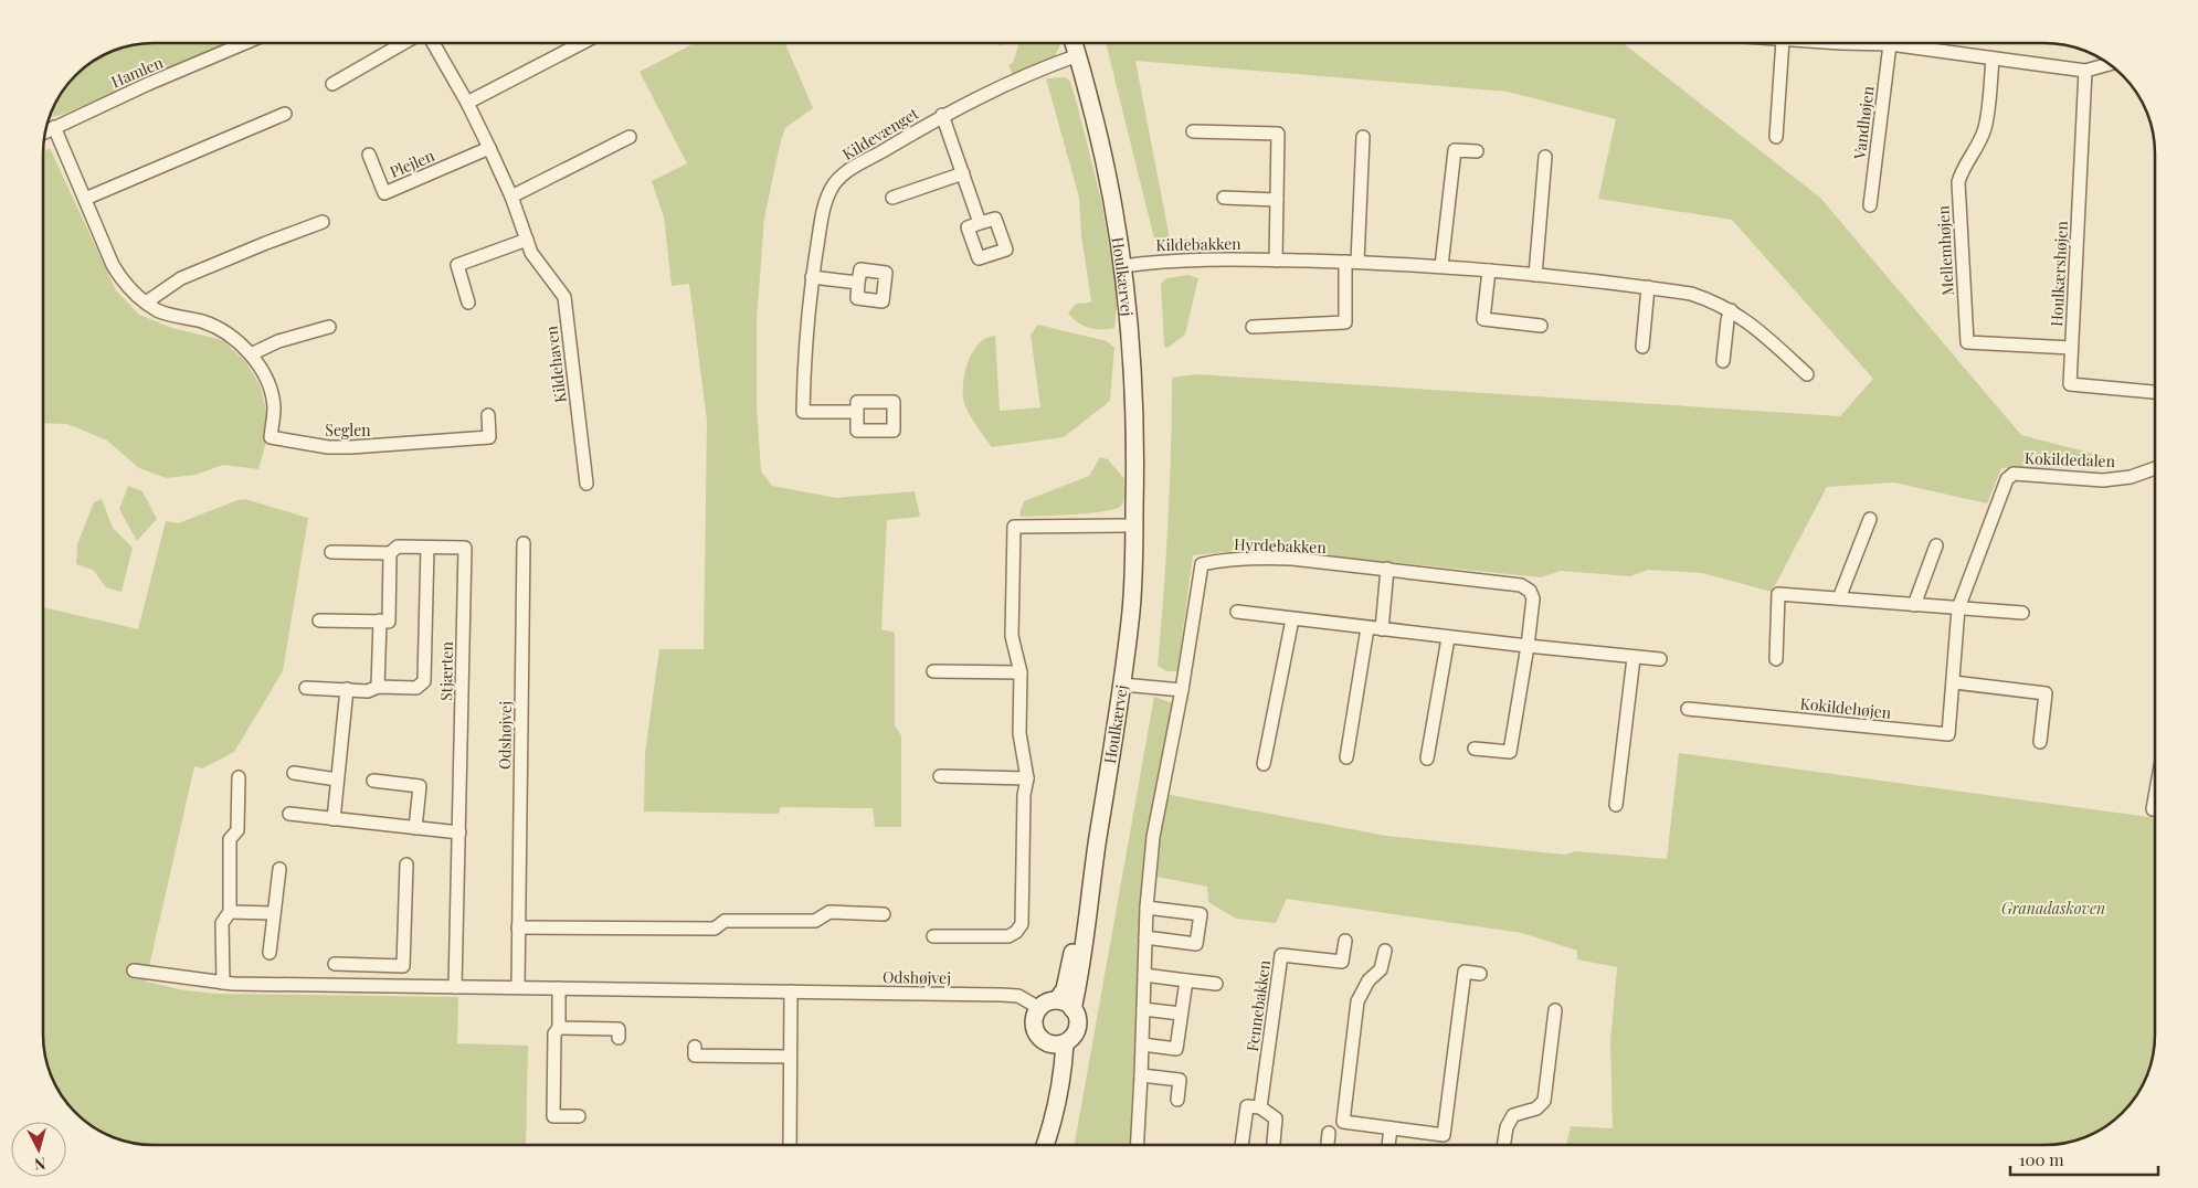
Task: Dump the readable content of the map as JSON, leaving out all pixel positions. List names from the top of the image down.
{
  "streets": {
    "street": [
      "Hamlen",
      "Vandhøjen",
      "Kildevænget",
      "Plejlen",
      "Kildebakken",
      "Mellemhøjen",
      "Houlkærshøjen",
      "Houlkærvej",
      "Kildehaven",
      "Seglen",
      "Kokildedalen",
      "Hyrdebakken",
      "Stjærten",
      "Kokildehøjen",
      "Odshøjvej",
      "Fennebakken"
    ]
  },
  "crossings": [
    ["Hamlen", "Seglen"],
    ["Kildevænget", "Houlkærvej"],
    ["Kildebakken", "Houlkærvej"],
    ["Mellemhøjen", "Houlkærshøjen"],
    ["Houlkærvej", "Odshøjvej"],
    ["Kokildedalen", "Kokildehøjen"],
    ["Stjærten", "Odshøjvej"]
  ],
  "parks": ["Granadaskoven"],
  "scale_bar": "100 m",
  "north": "bottom"
}
